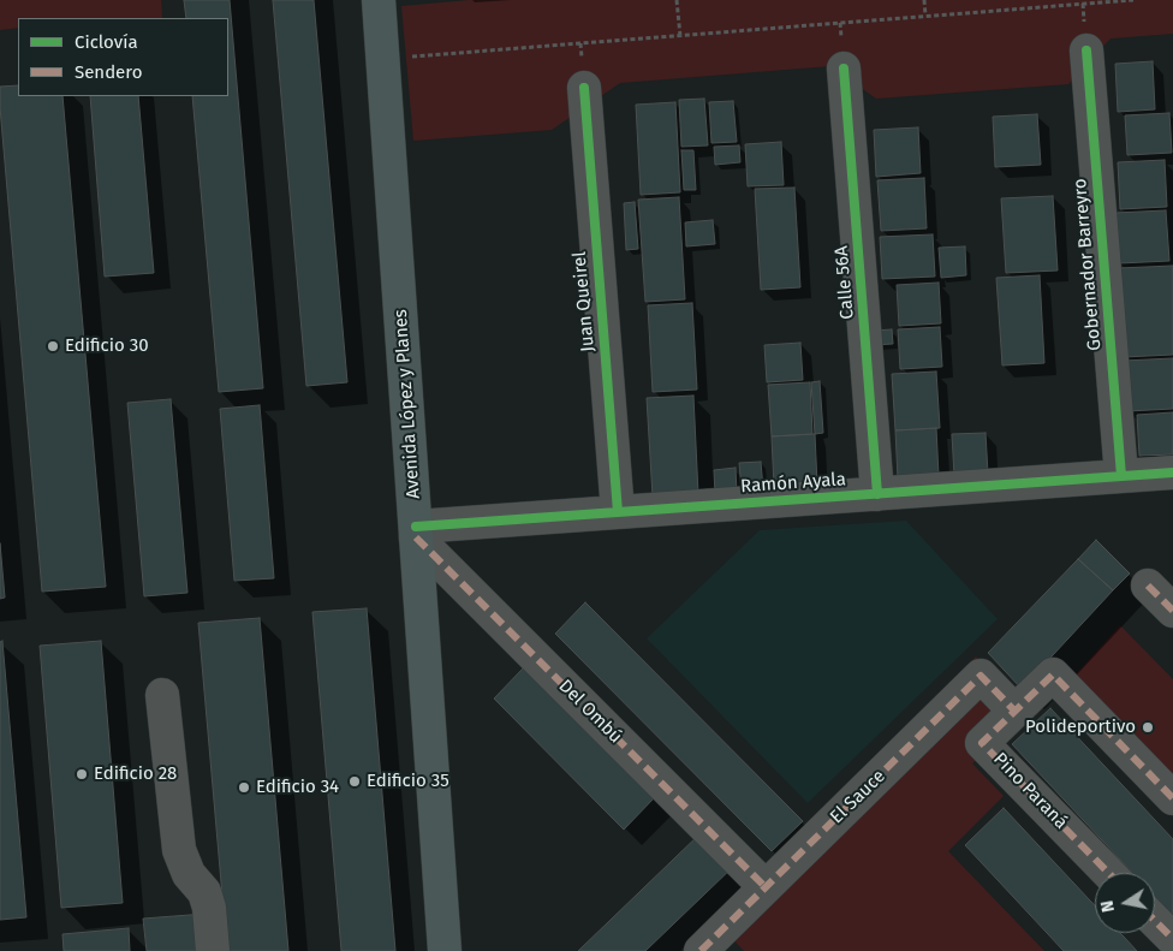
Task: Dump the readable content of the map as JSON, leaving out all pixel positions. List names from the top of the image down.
{
  "streets": {
    "main road": ["Avenida López y Planes"],
    "street": [
      "Gobernador Barreyro",
      "Calle 56A",
      "Juan Queirel",
      "Ramón Ayala",
      "Del Ombú",
      "Pino Paraná",
      "El Sauce"
    ]
  },
  "crossings": [
    ["Gobernador Barreyro", "Ramón Ayala"],
    ["Calle 56A", "Ramón Ayala"],
    ["Juan Queirel", "Ramón Ayala"],
    ["Avenida López y Planes", "Ramón Ayala"],
    ["Avenida López y Planes", "Del Ombú"],
    ["Ramón Ayala", "Del Ombú"],
    ["Del Ombú", "El Sauce"],
    ["Pino Paraná", "El Sauce"]
  ],
  "places": [
    "Edificio 30",
    "Polideportivo",
    "Edificio 28",
    "Edificio 35",
    "Edificio 34"
  ],
  "legend": ["Ciclovía", "Sendero"],
  "north": "left"
}
